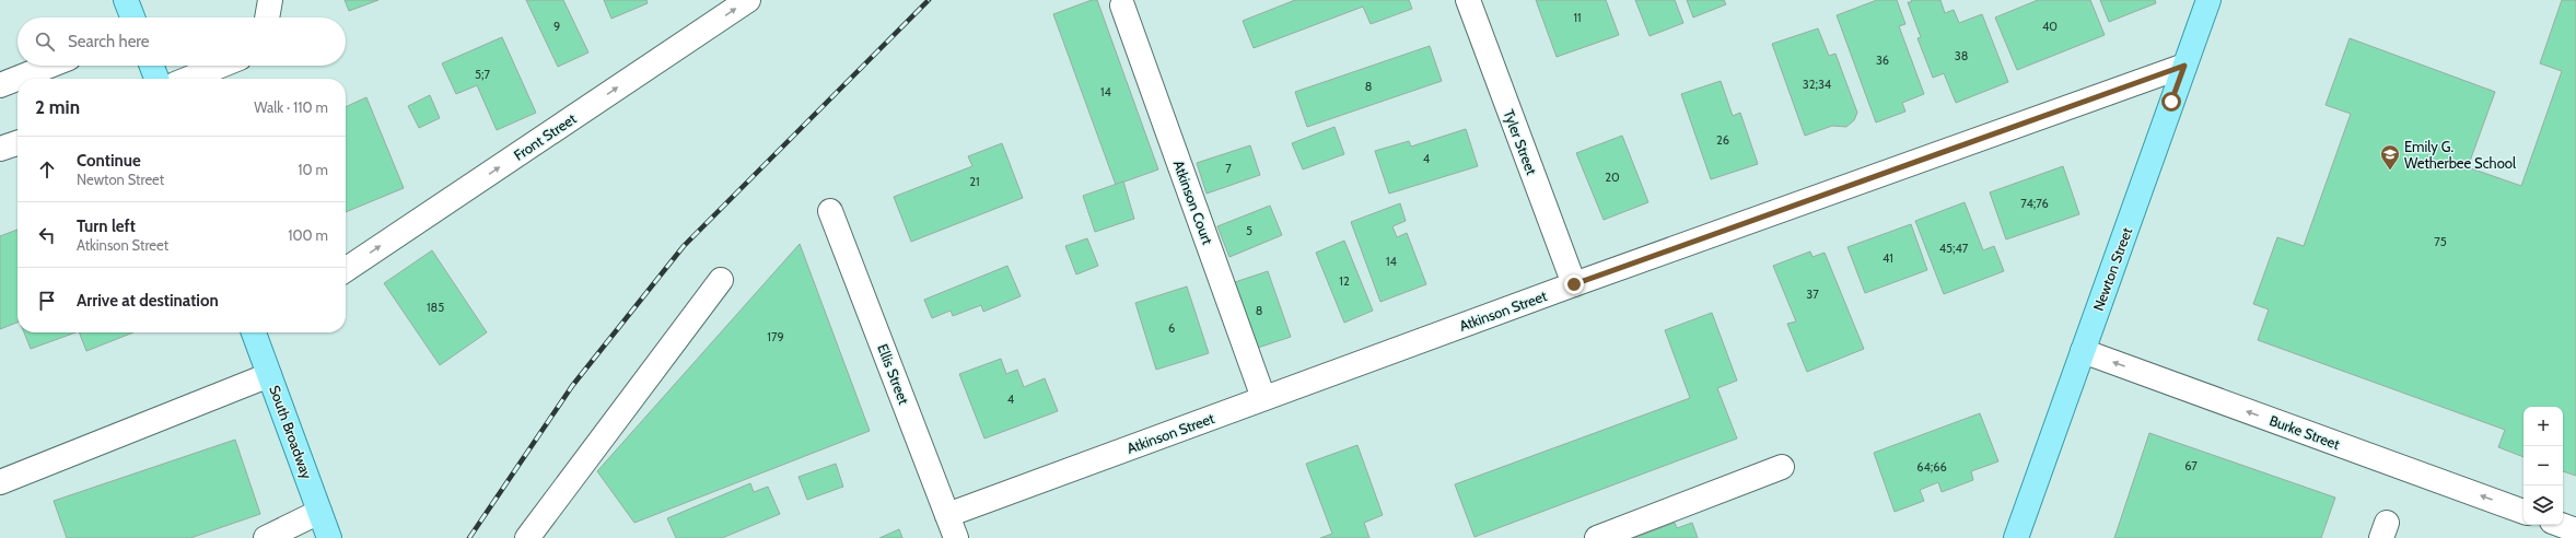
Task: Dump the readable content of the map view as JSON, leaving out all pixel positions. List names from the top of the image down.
{
  "streets": {
    "main road": ["Newton Street", "South Broadway"],
    "street": [
      "Front Street",
      "Tyler Street",
      "Atkinson Court",
      "Atkinson Street",
      "Ellis Street",
      "Burke Street"
    ]
  },
  "crossings": [
    ["Tyler Street", "Atkinson Street"],
    ["Atkinson Court", "Atkinson Street"],
    ["Newton Street", "Atkinson Street"],
    ["Newton Street", "Burke Street"],
    ["Atkinson Street", "Ellis Street"]
  ],
  "one_way": ["Front Street", "Burke Street"],
  "places": {
    "school or university": ["Emily G. Wetherbee School"]
  },
  "house_numbers": [
    "11",
    "9",
    "40",
    "38",
    "36",
    "5;7",
    "32;34",
    "8",
    "14",
    "26",
    "4",
    "7",
    "20",
    "21",
    "74;76",
    "5",
    "75",
    "45;47",
    "41",
    "14",
    "12",
    "37",
    "185",
    "8",
    "6",
    "179",
    "4",
    "67",
    "64;66"
  ],
  "page": {
    "search": "Search here",
    "heading": ["2 min", "Walk · 110 m"],
    "list": [
      ["Continue", "Newton Street", "10 m"],
      ["Turn left", "Atkinson Street", "100 m"],
      "Arrive at destination"
    ],
    "map_buttons": ["+", "−"]
  }
}
